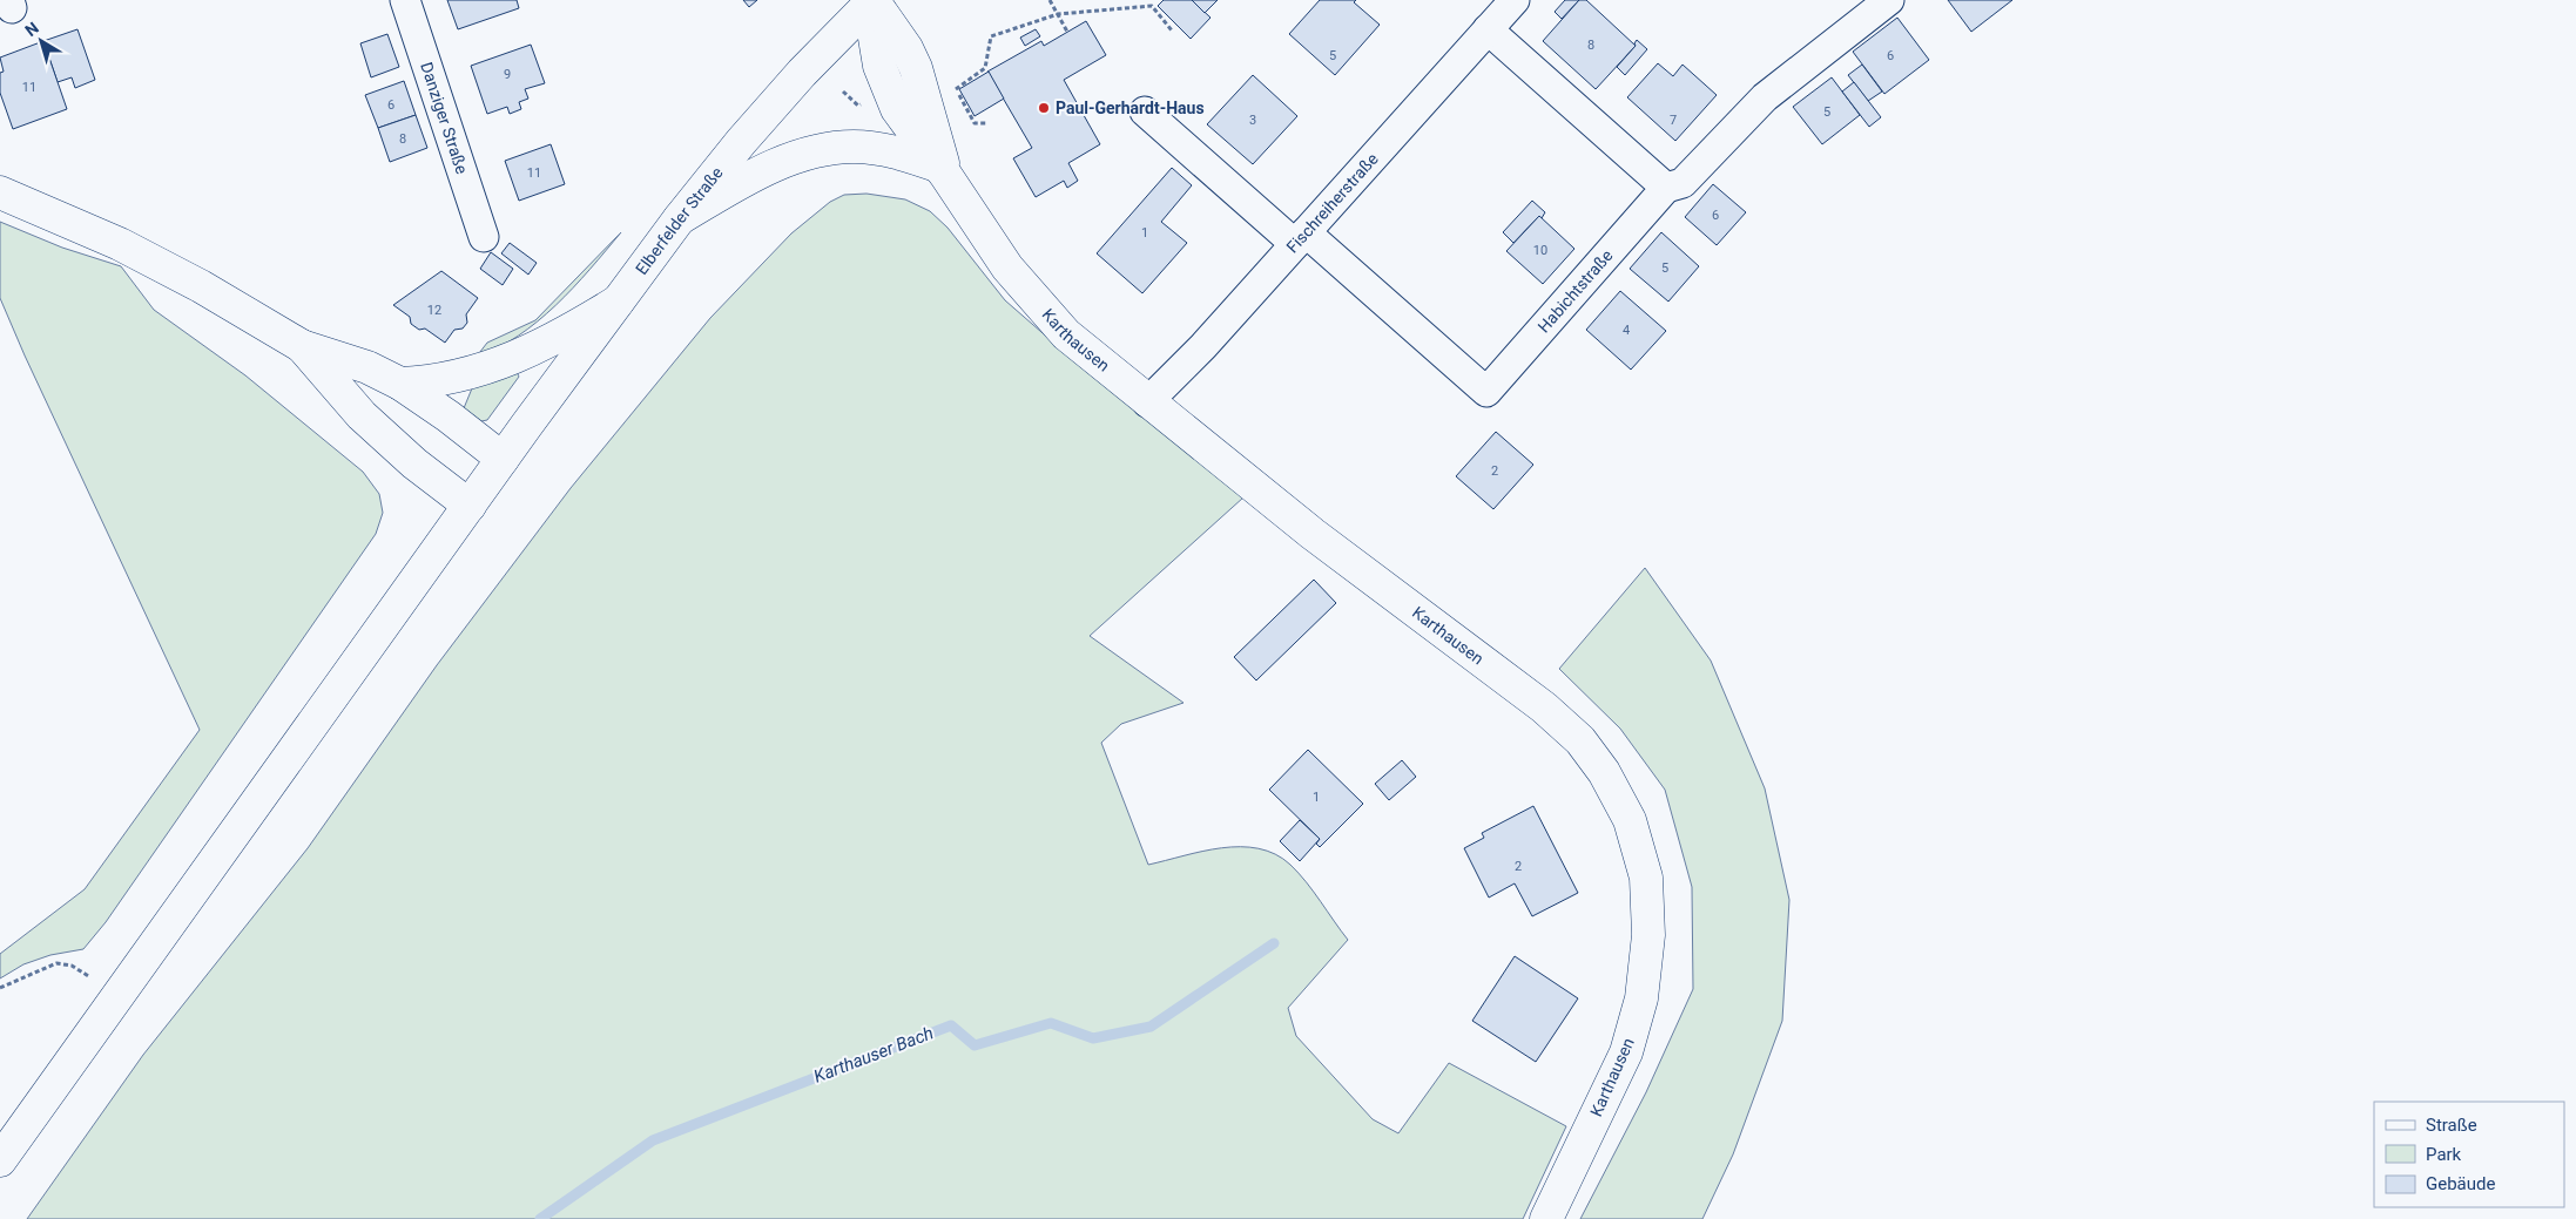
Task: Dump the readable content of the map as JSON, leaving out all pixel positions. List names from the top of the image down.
{
  "streets": {
    "main road": ["Elberfelder Straße", "Karthausen"],
    "street": ["Danziger Straße", "Fischreiherstraße", "Habichtstraße"]
  },
  "crossings": [
    ["Fischreiherstraße", "Habichtstraße"],
    ["Fischreiherstraße", "Karthausen"],
    ["Elberfelder Straße", "Karthausen"]
  ],
  "water": ["Karthauser Bach"],
  "places": ["Paul-Gerhardt-Haus"],
  "house_numbers": [
    "8",
    "5",
    "6",
    "9",
    "11",
    "6",
    "5",
    "3",
    "7",
    "8",
    "11",
    "6",
    "1",
    "10",
    "5",
    "12",
    "4",
    "2",
    "1",
    "2"
  ],
  "legend": ["Straße", "Park", "Gebäude"],
  "north": "top left"
}
